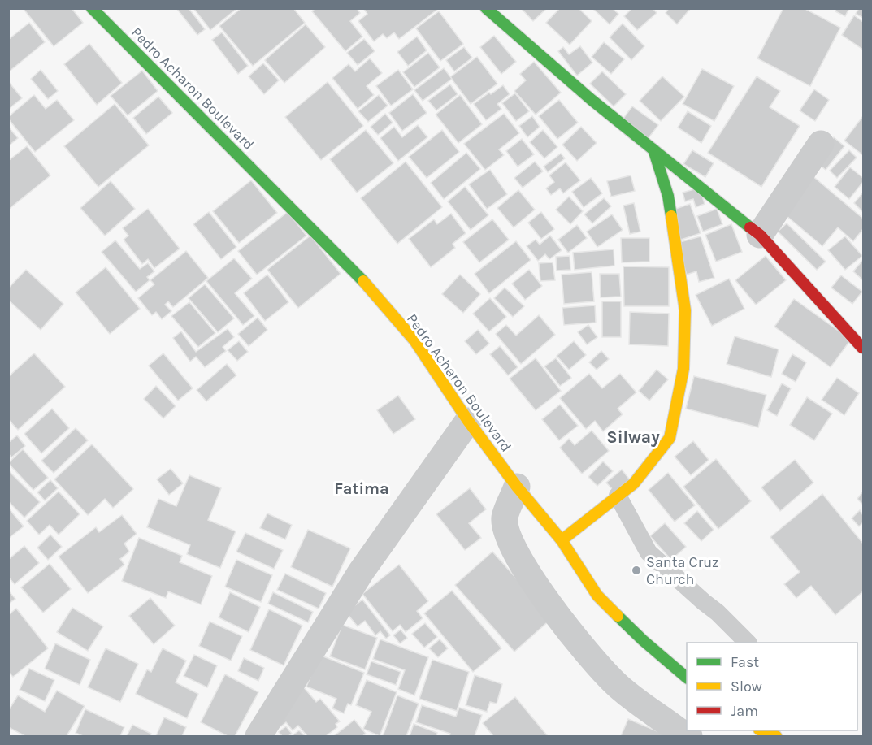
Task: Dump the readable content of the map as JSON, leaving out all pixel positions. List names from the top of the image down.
{
  "streets": {
    "street": ["Pedro Acharon Boulevard"]
  },
  "districts": ["Silway", "Fatima"],
  "places": ["Santa Cruz Church"],
  "legend": ["Fast", "Slow", "Jam"]
}
